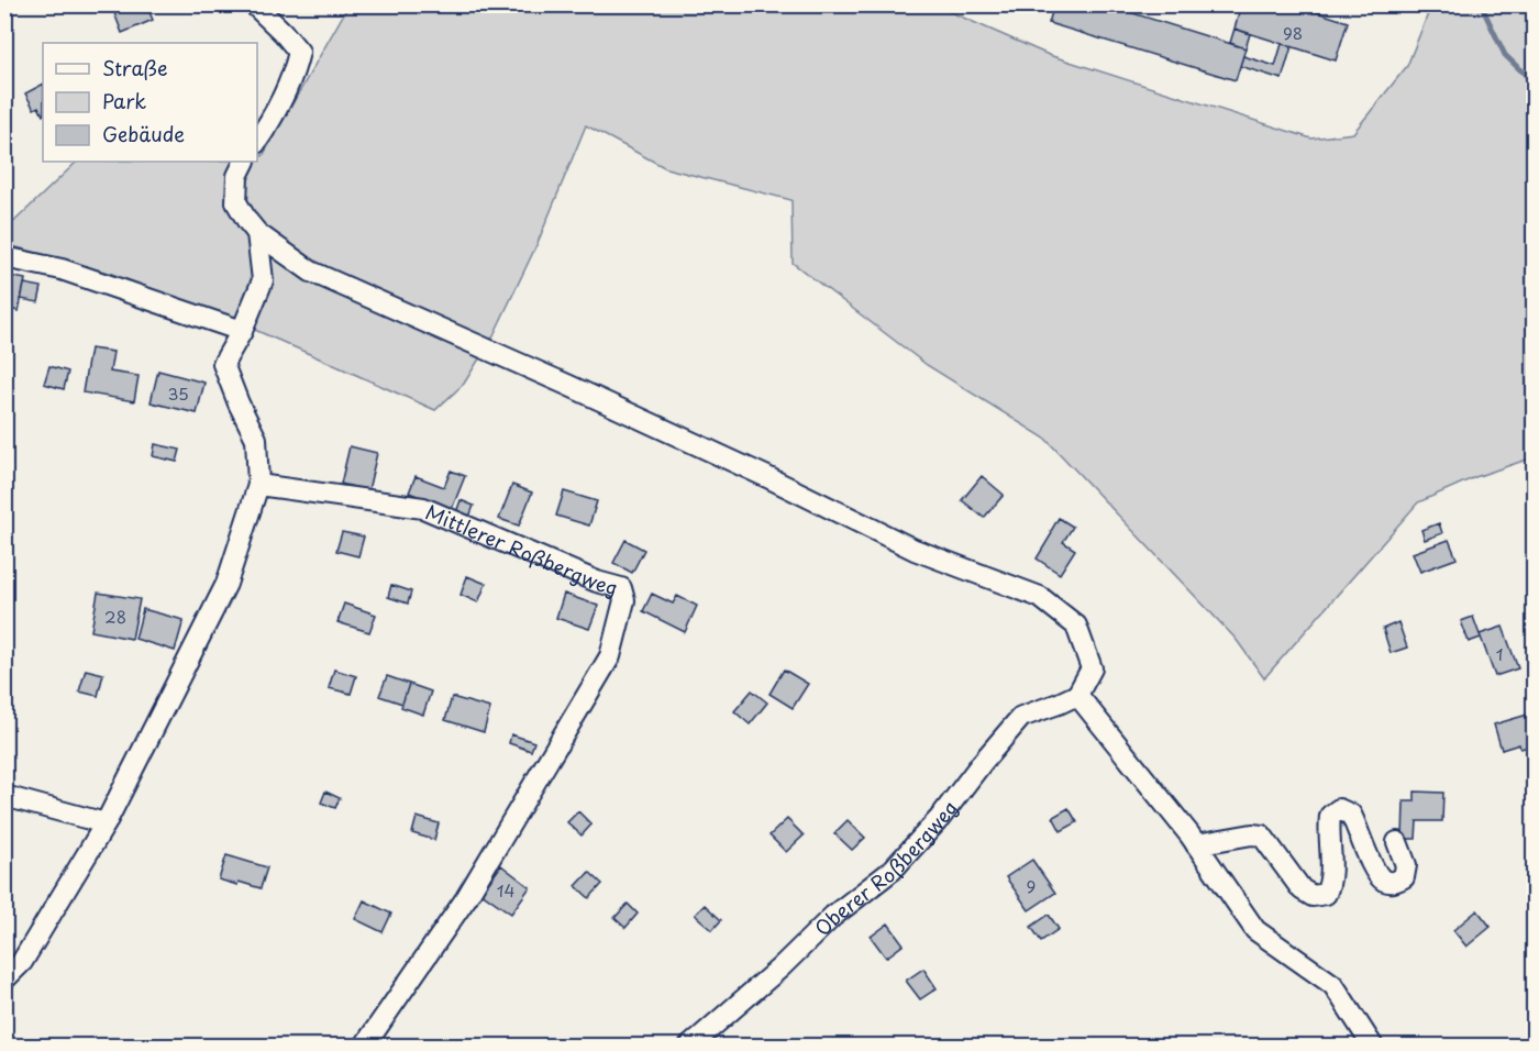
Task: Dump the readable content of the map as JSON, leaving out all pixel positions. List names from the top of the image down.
{
  "streets": {
    "street": ["Mittlerer Roßbergweg", "Oberer Roßbergweg"]
  },
  "house_numbers": [
    "98",
    "35",
    "28",
    "1",
    "9",
    "14"
  ],
  "legend": ["Straße", "Park", "Gebäude"]
}
